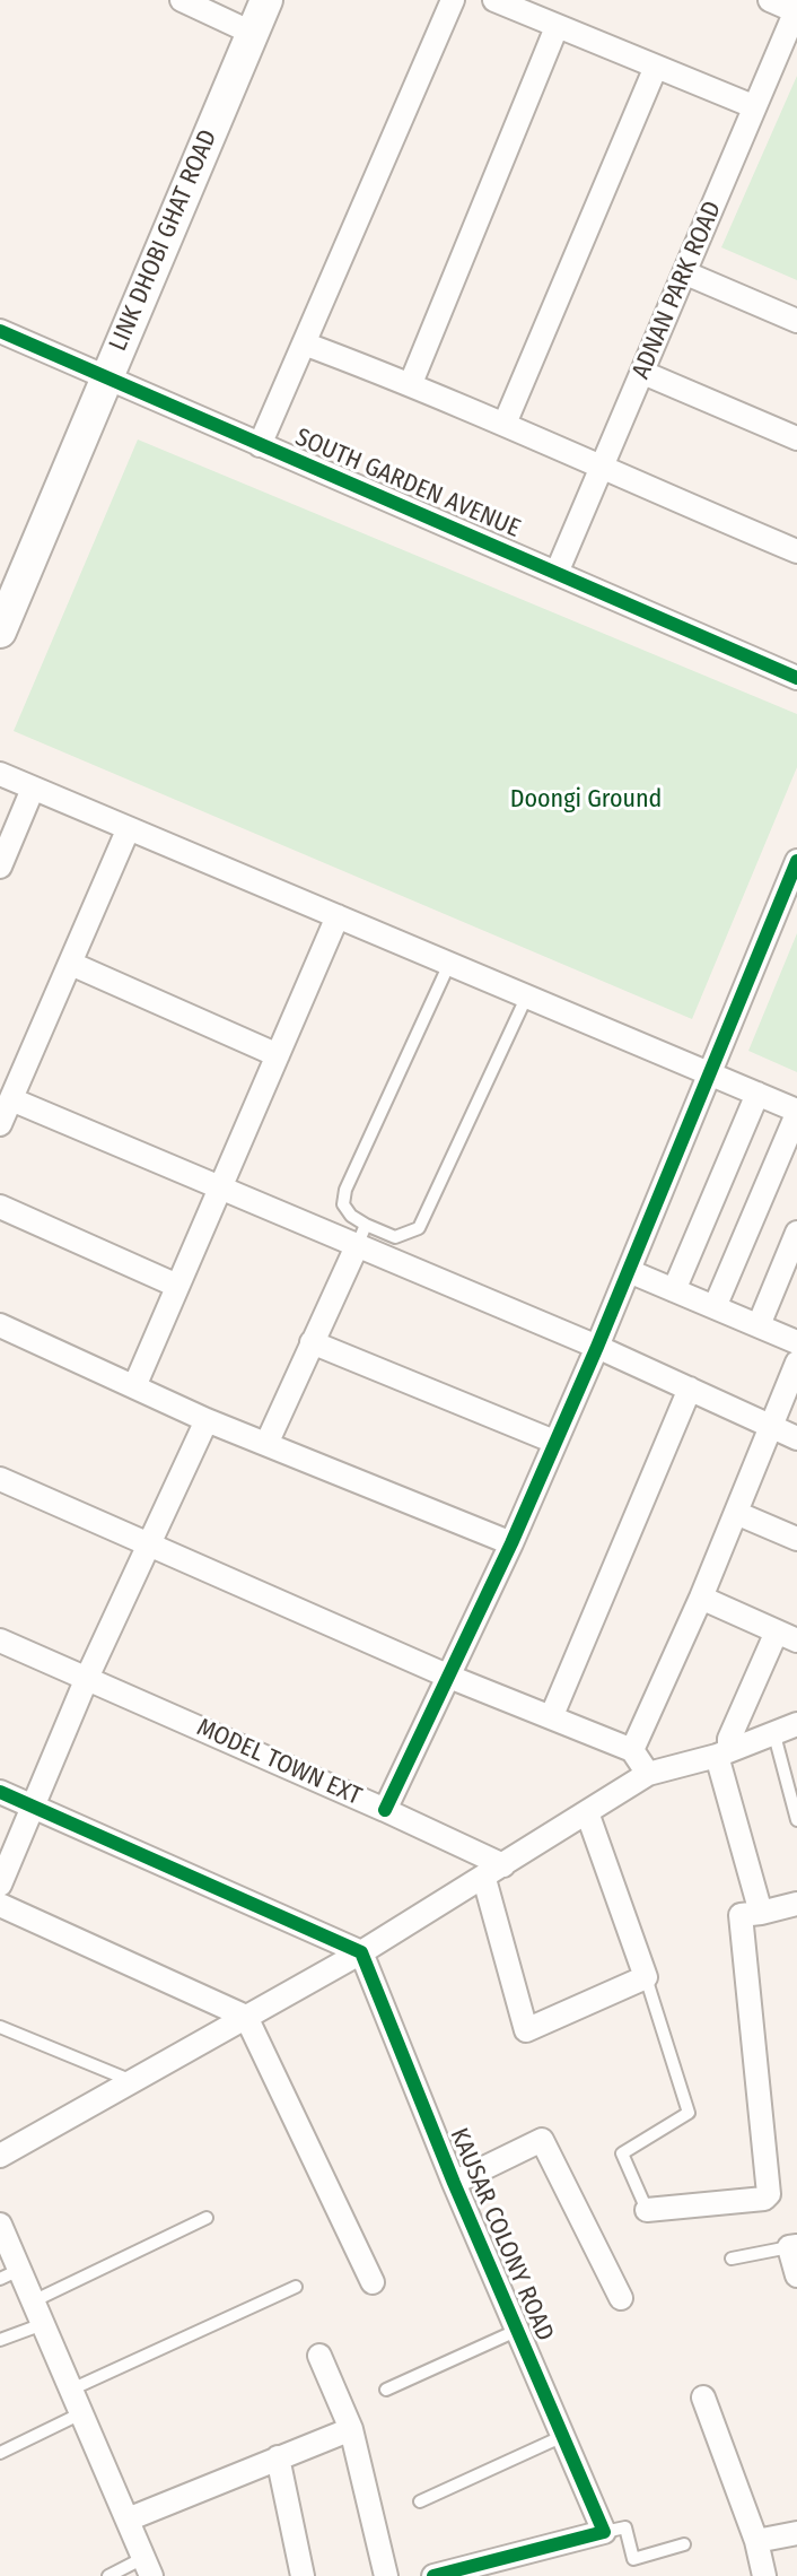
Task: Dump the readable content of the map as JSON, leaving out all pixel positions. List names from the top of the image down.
{
  "streets": {
    "street": [
      "LINK DHOBI GHAT ROAD",
      "ADNAN PARK ROAD",
      "SOUTH GARDEN AVENUE",
      "MODEL TOWN EXT",
      "KAUSAR COLONY ROAD"
    ]
  },
  "crossings": [
    ["LINK DHOBI GHAT ROAD", "SOUTH GARDEN AVENUE"],
    ["ADNAN PARK ROAD", "SOUTH GARDEN AVENUE"]
  ],
  "parks": ["Doongi Ground"]
}
